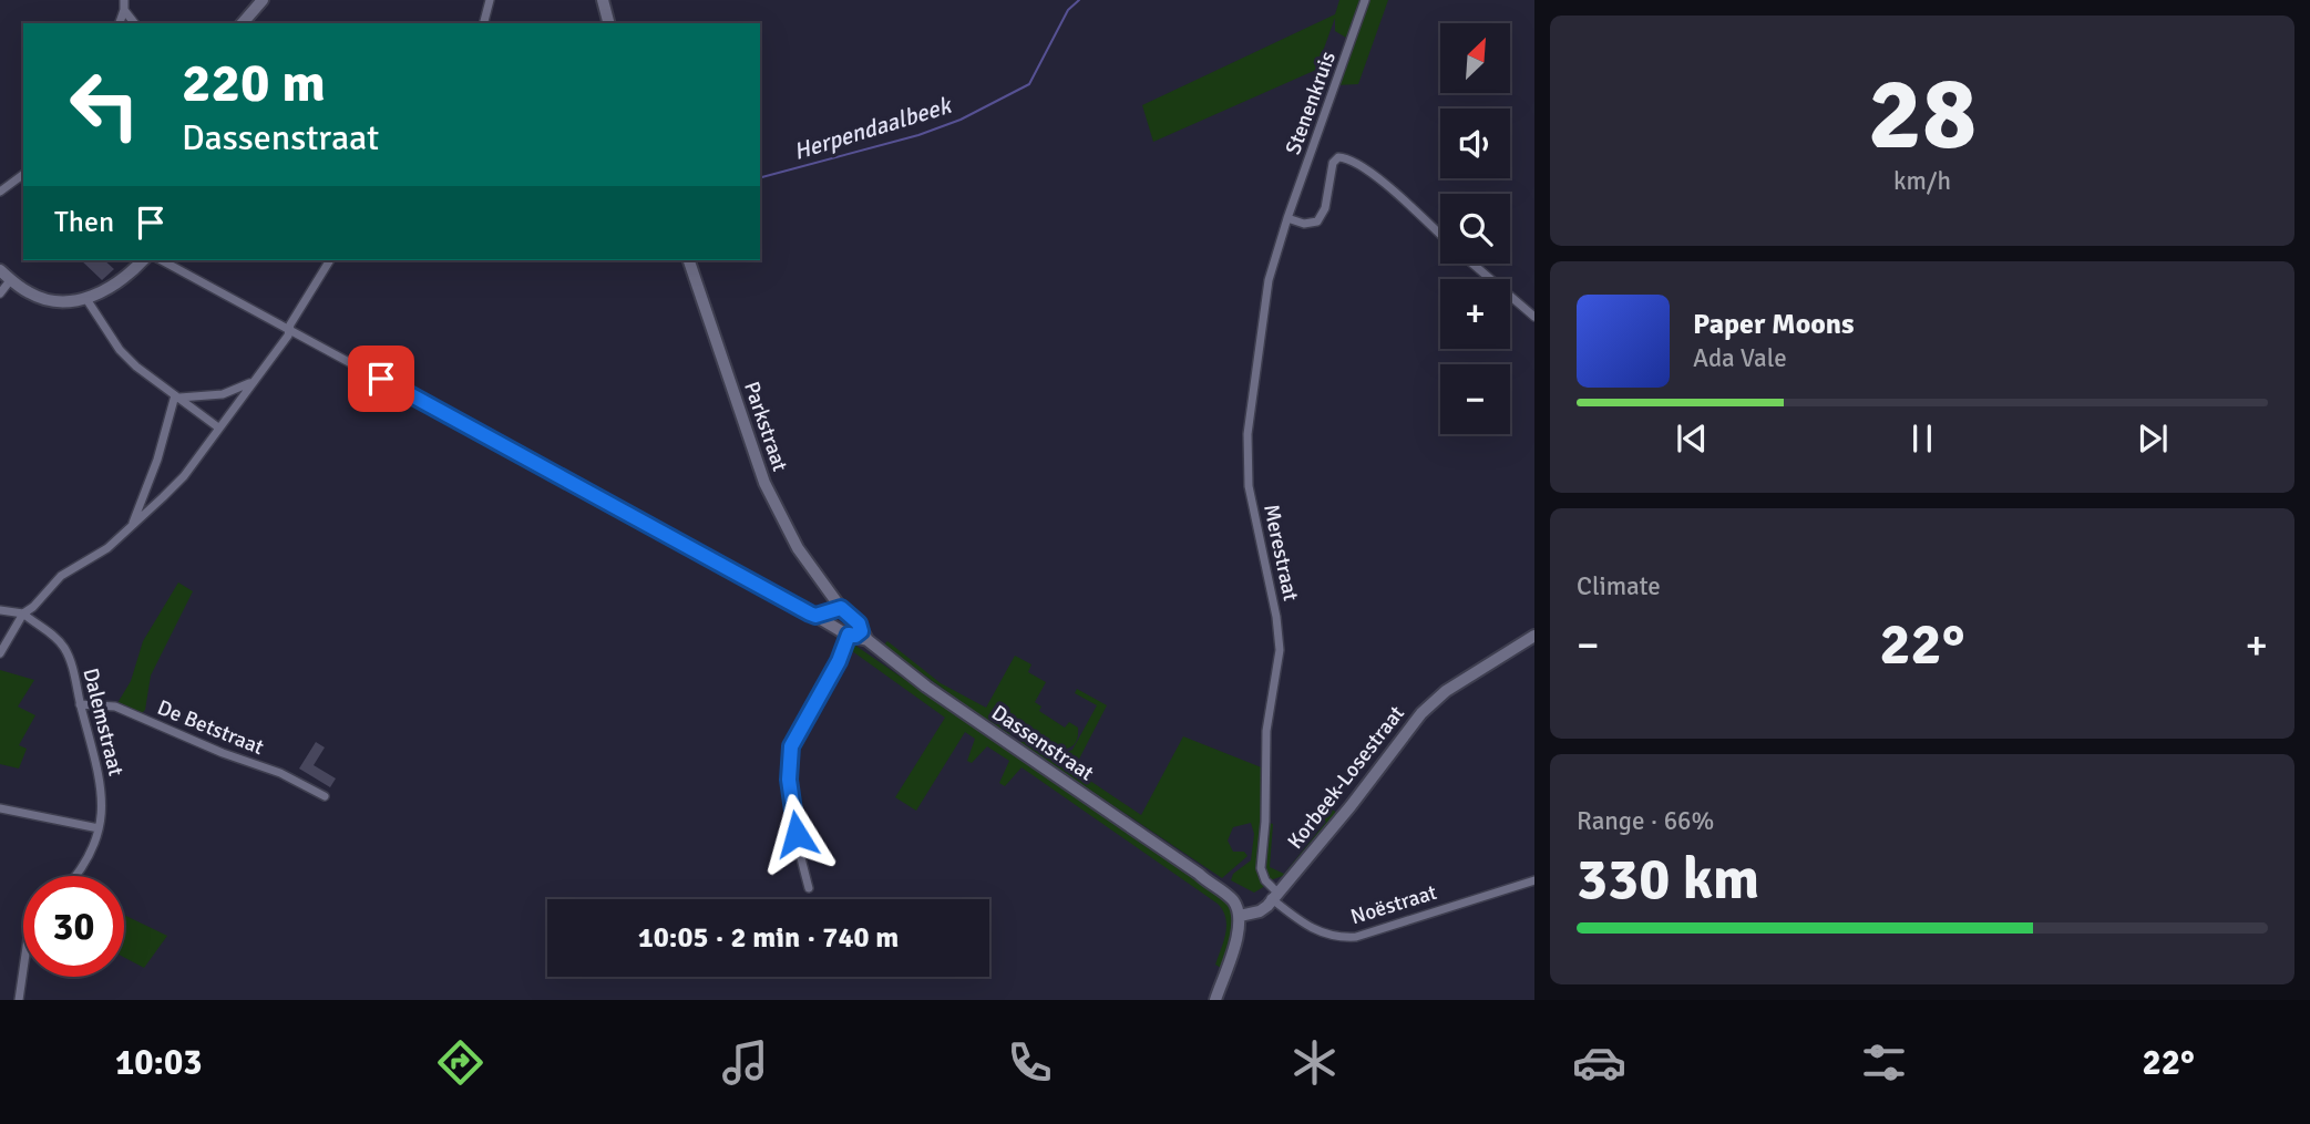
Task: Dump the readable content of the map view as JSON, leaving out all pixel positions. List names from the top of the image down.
{
  "streets": {
    "street": [
      "Stenenkruis",
      "Parkstraat",
      "Merestraat",
      "Dalemstraat",
      "De Betstraat",
      "Dassenstraat",
      "Korbeek-Losestraat",
      "Noëstraat"
    ]
  },
  "crossings": [
    ["Stenenkruis", "Merestraat"],
    ["Merestraat", "Korbeek-Losestraat"],
    ["Merestraat", "Noëstraat"],
    ["Dalemstraat", "De Betstraat"],
    ["Korbeek-Losestraat", "Noëstraat"]
  ],
  "water": ["Herpendaalbeek"],
  "north": "top right",
  "page": {
    "tile": [
      ["28", "km/h"],
      "Climate",
      ["Range · 66%", "330 km"]
    ],
    "map_buttons": ["+", "−"],
    "turn": ["220 m", "Dassenstraat"],
    "then": "Then",
    "song": ["Paper Moons", "Ada Vale"],
    "heat": ["−", "22°", "+"],
    "limit": "30",
    "trip": "10:05 · 2 min · 740 m",
    "tabs": ["10:03", "22°"]
  }
}
